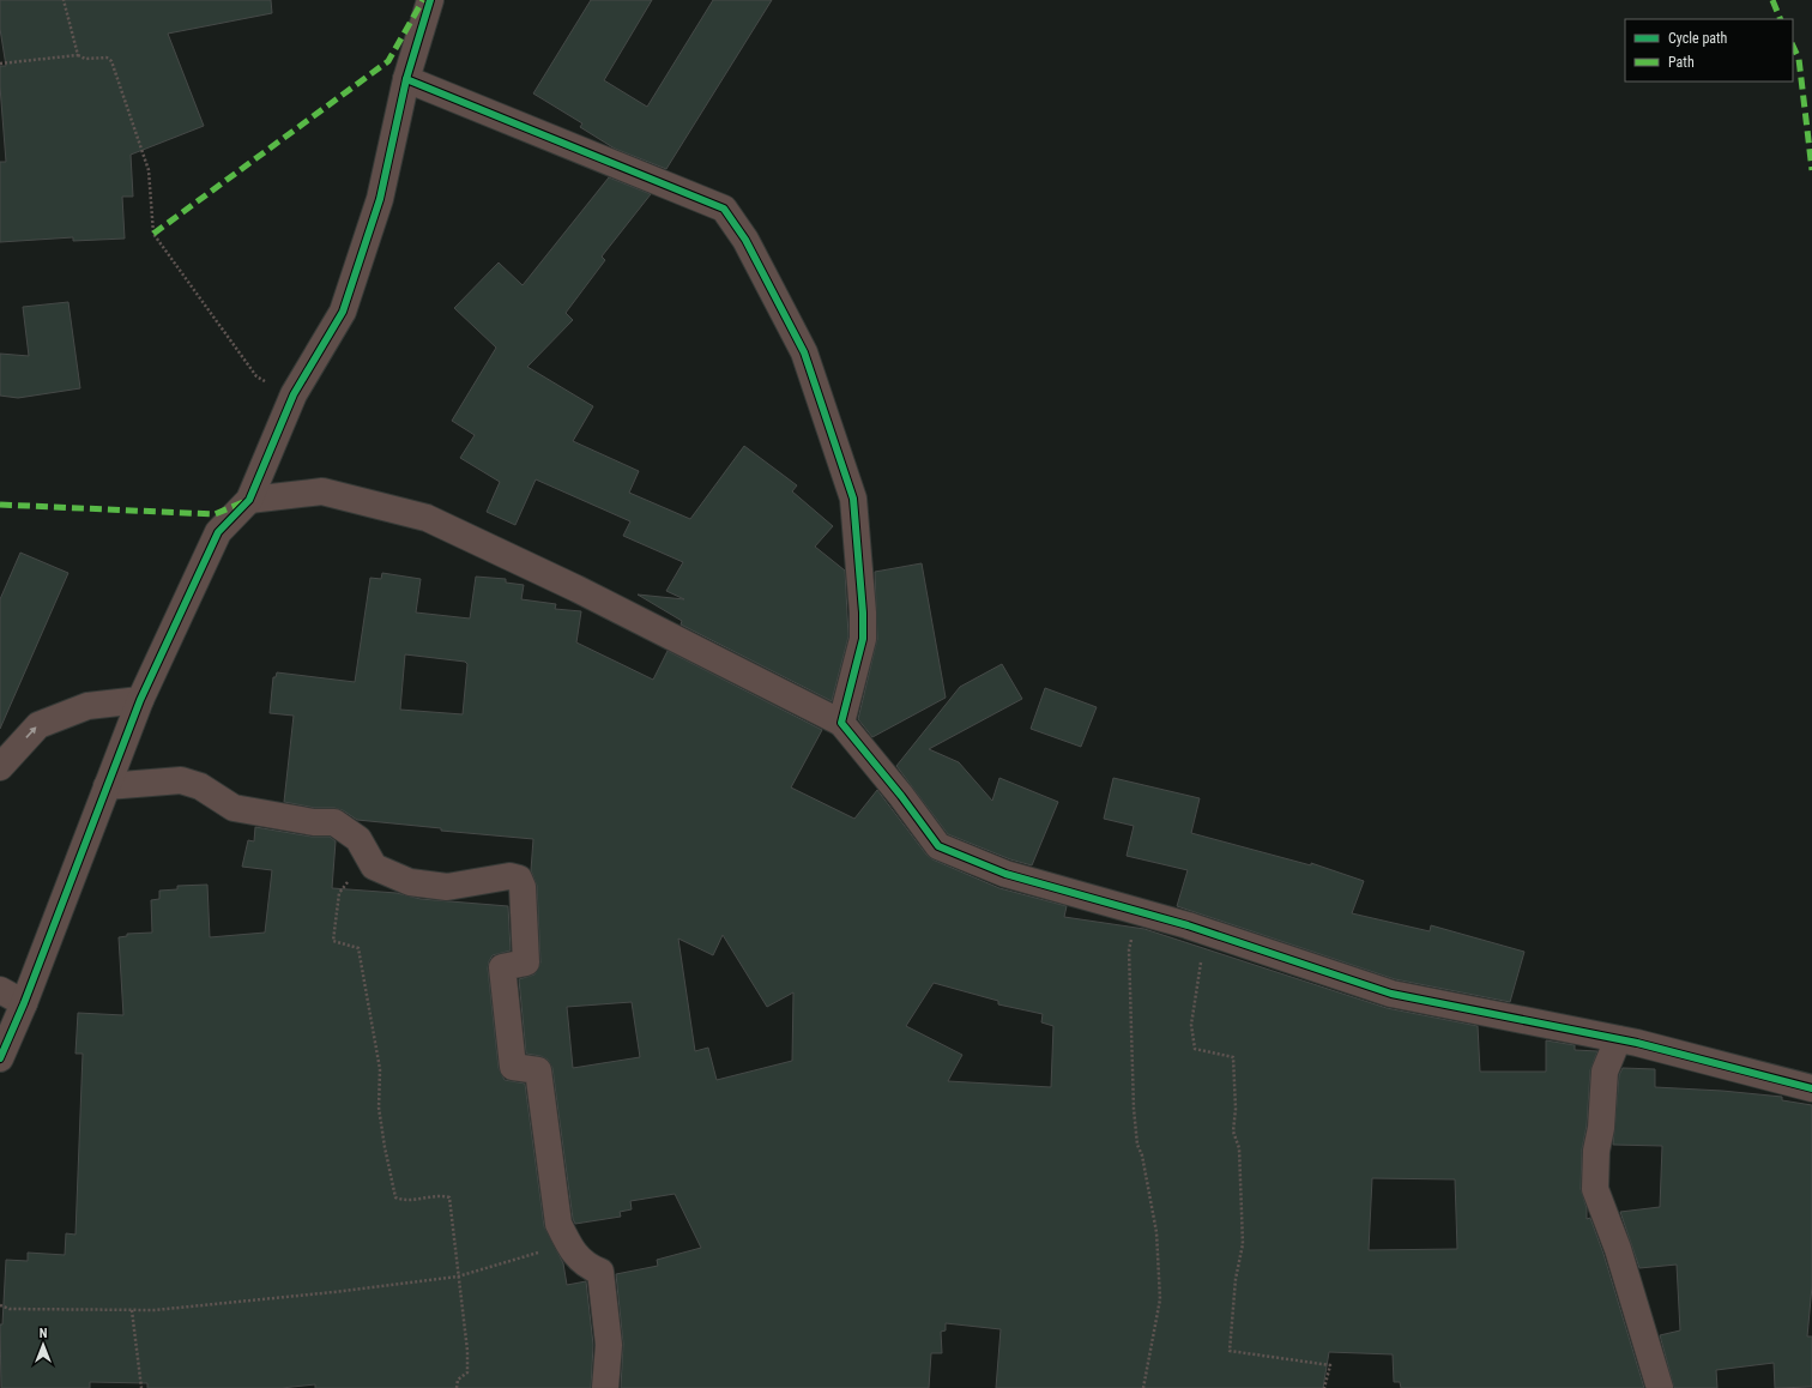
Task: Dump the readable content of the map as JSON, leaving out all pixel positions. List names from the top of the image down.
{
  "legend": ["Cycle path", "Path"],
  "north": "top"
}
